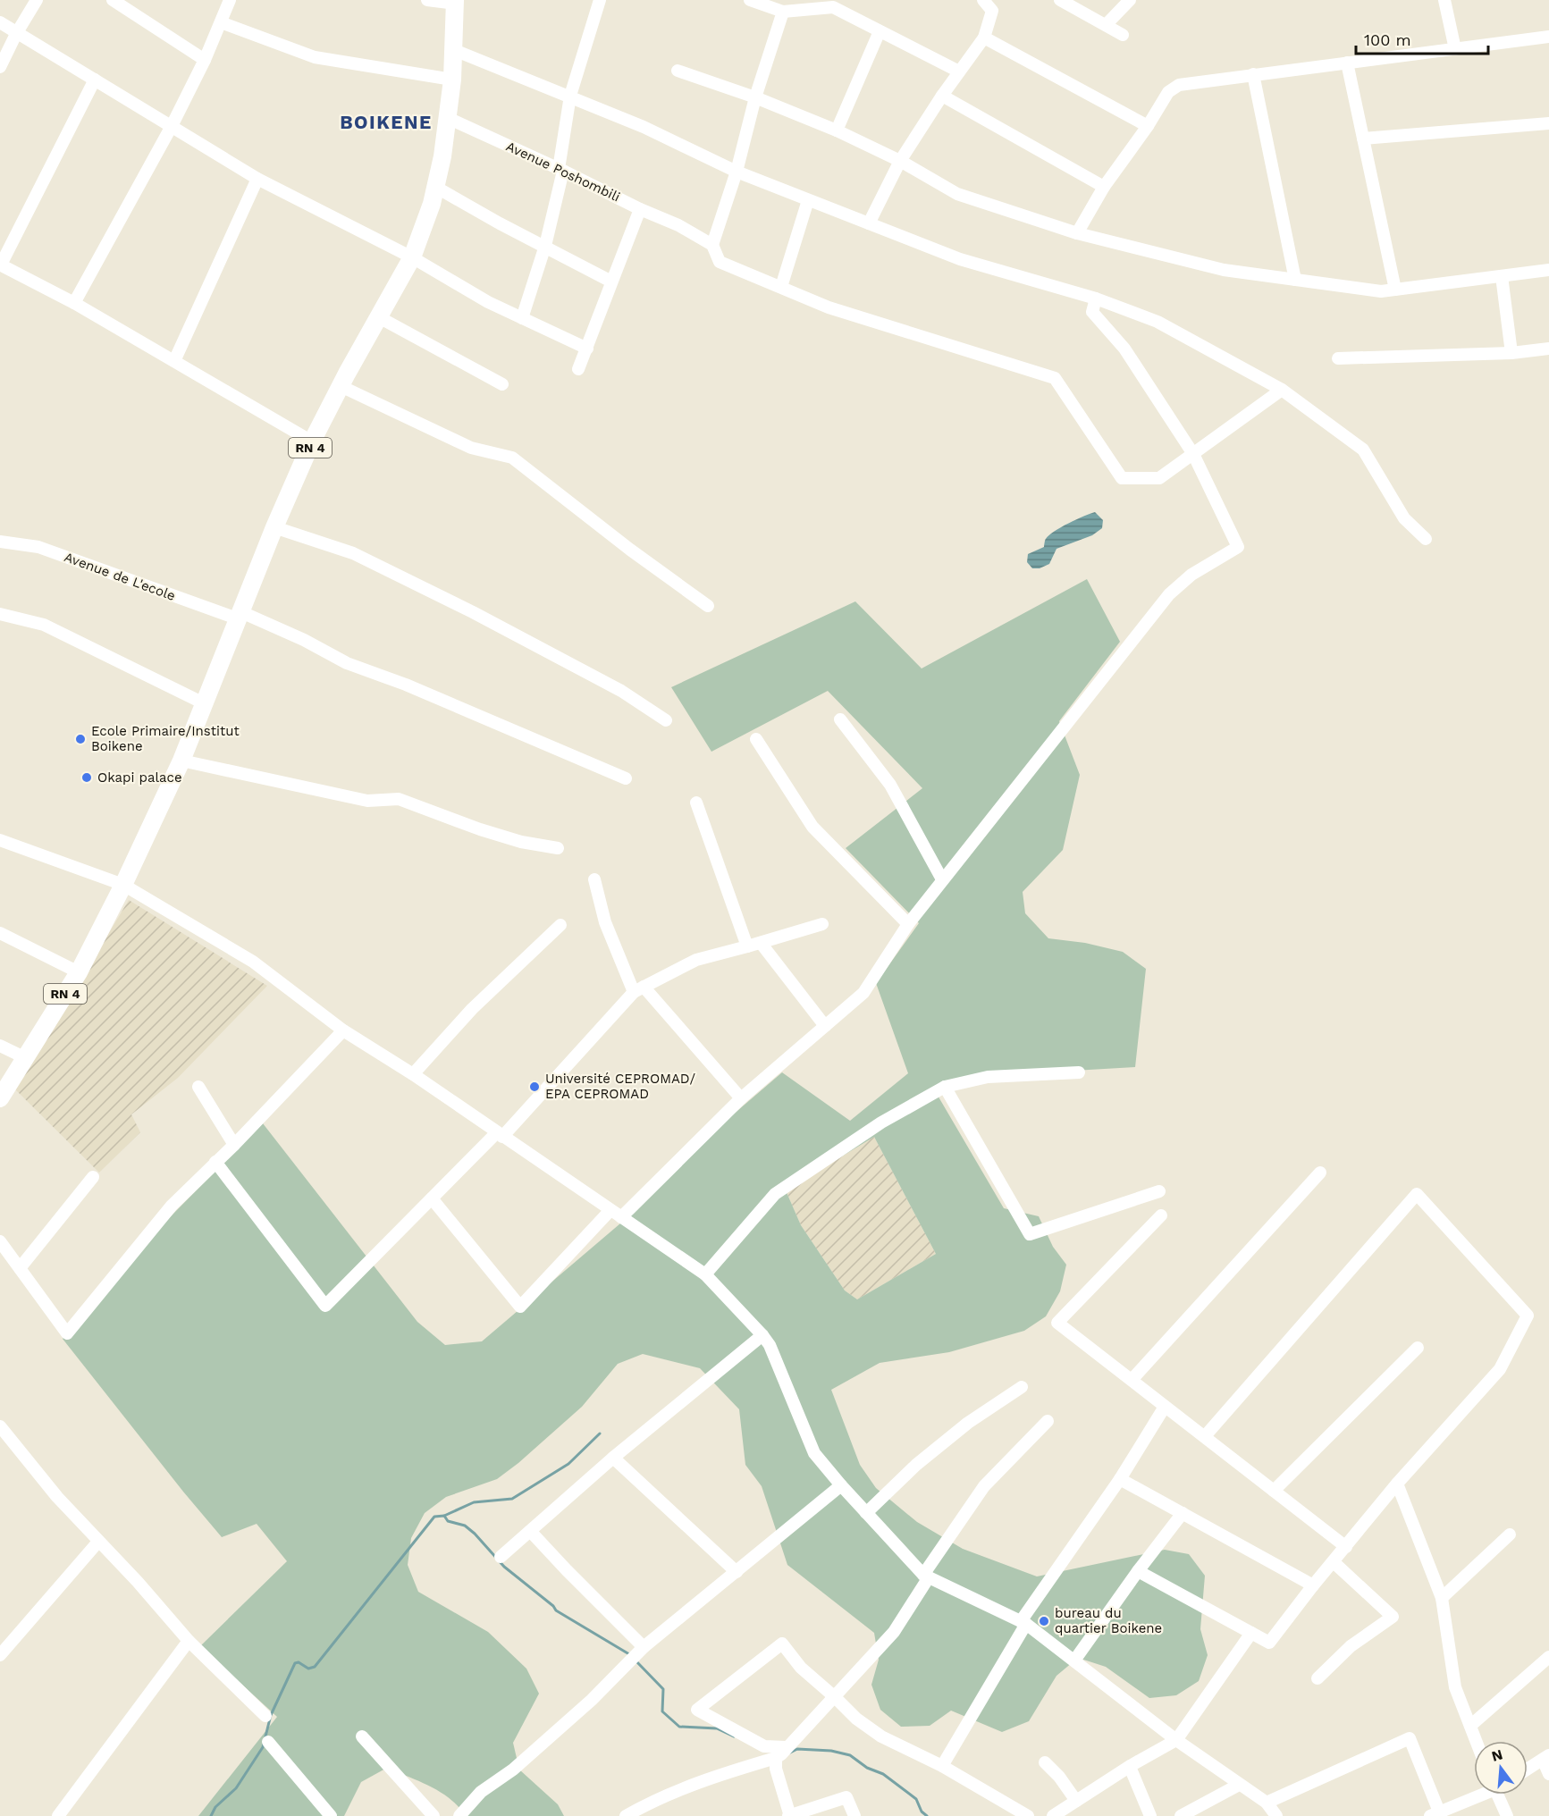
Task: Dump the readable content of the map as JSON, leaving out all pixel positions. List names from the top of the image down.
{
  "streets": {
    "highway": ["RN 4"],
    "street": ["Avenue Poshombili", "Avenue de L'ecole"]
  },
  "crossings": [
    ["Avenue Poshombili", "RN 4"],
    ["RN 4", "Avenue de L'ecole"]
  ],
  "districts": ["BOIKENE"],
  "places": [
    "Ecole Primaire/Institut Boikene",
    "Okapi palace",
    "Université CEPROMAD/ EPA CEPROMAD",
    "bureau du quartier Boikene"
  ],
  "scale_bar": "100 m",
  "north": "top"
}
